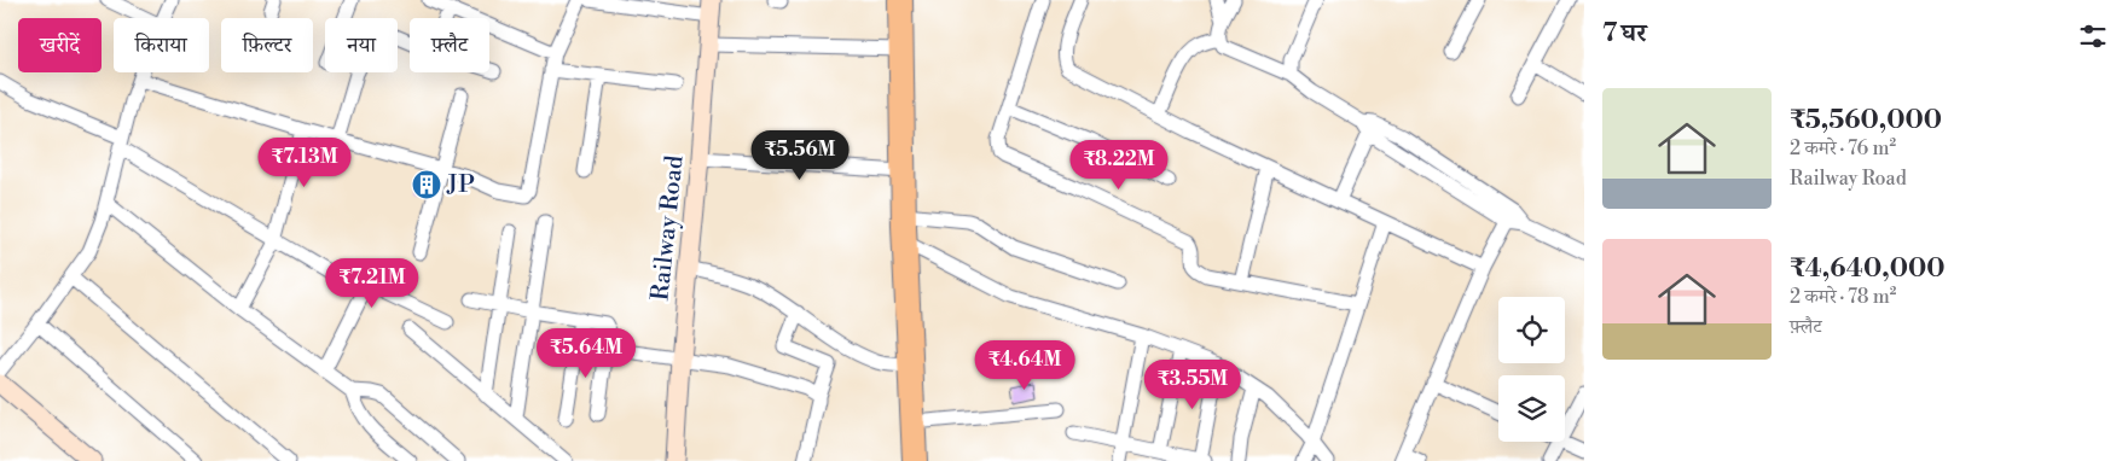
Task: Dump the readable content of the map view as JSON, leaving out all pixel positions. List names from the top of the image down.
{
  "streets": {
    "street": ["Railway Road"]
  },
  "places": {
    "building": ["JP"]
  },
  "page": {
    "heading": "7 घर",
    "chip": [
      "खरीदें",
      "किराया",
      "फ़िल्टर",
      "नया",
      "फ़्लैट"
    ],
    "list": [
      {
        "name": "₹5,560,000",
        "note": "2 कमरे · 76 m² · Railway Road"
      },
      {
        "name": "₹4,640,000",
        "note": "2 कमरे · 78 m² · फ़्लैट"
      }
    ],
    "price": [
      "₹5.56M",
      "₹7.13M",
      "₹8.22M",
      "₹7.21M",
      "₹5.64M",
      "₹4.64M",
      "₹3.55M"
    ]
  }
}
